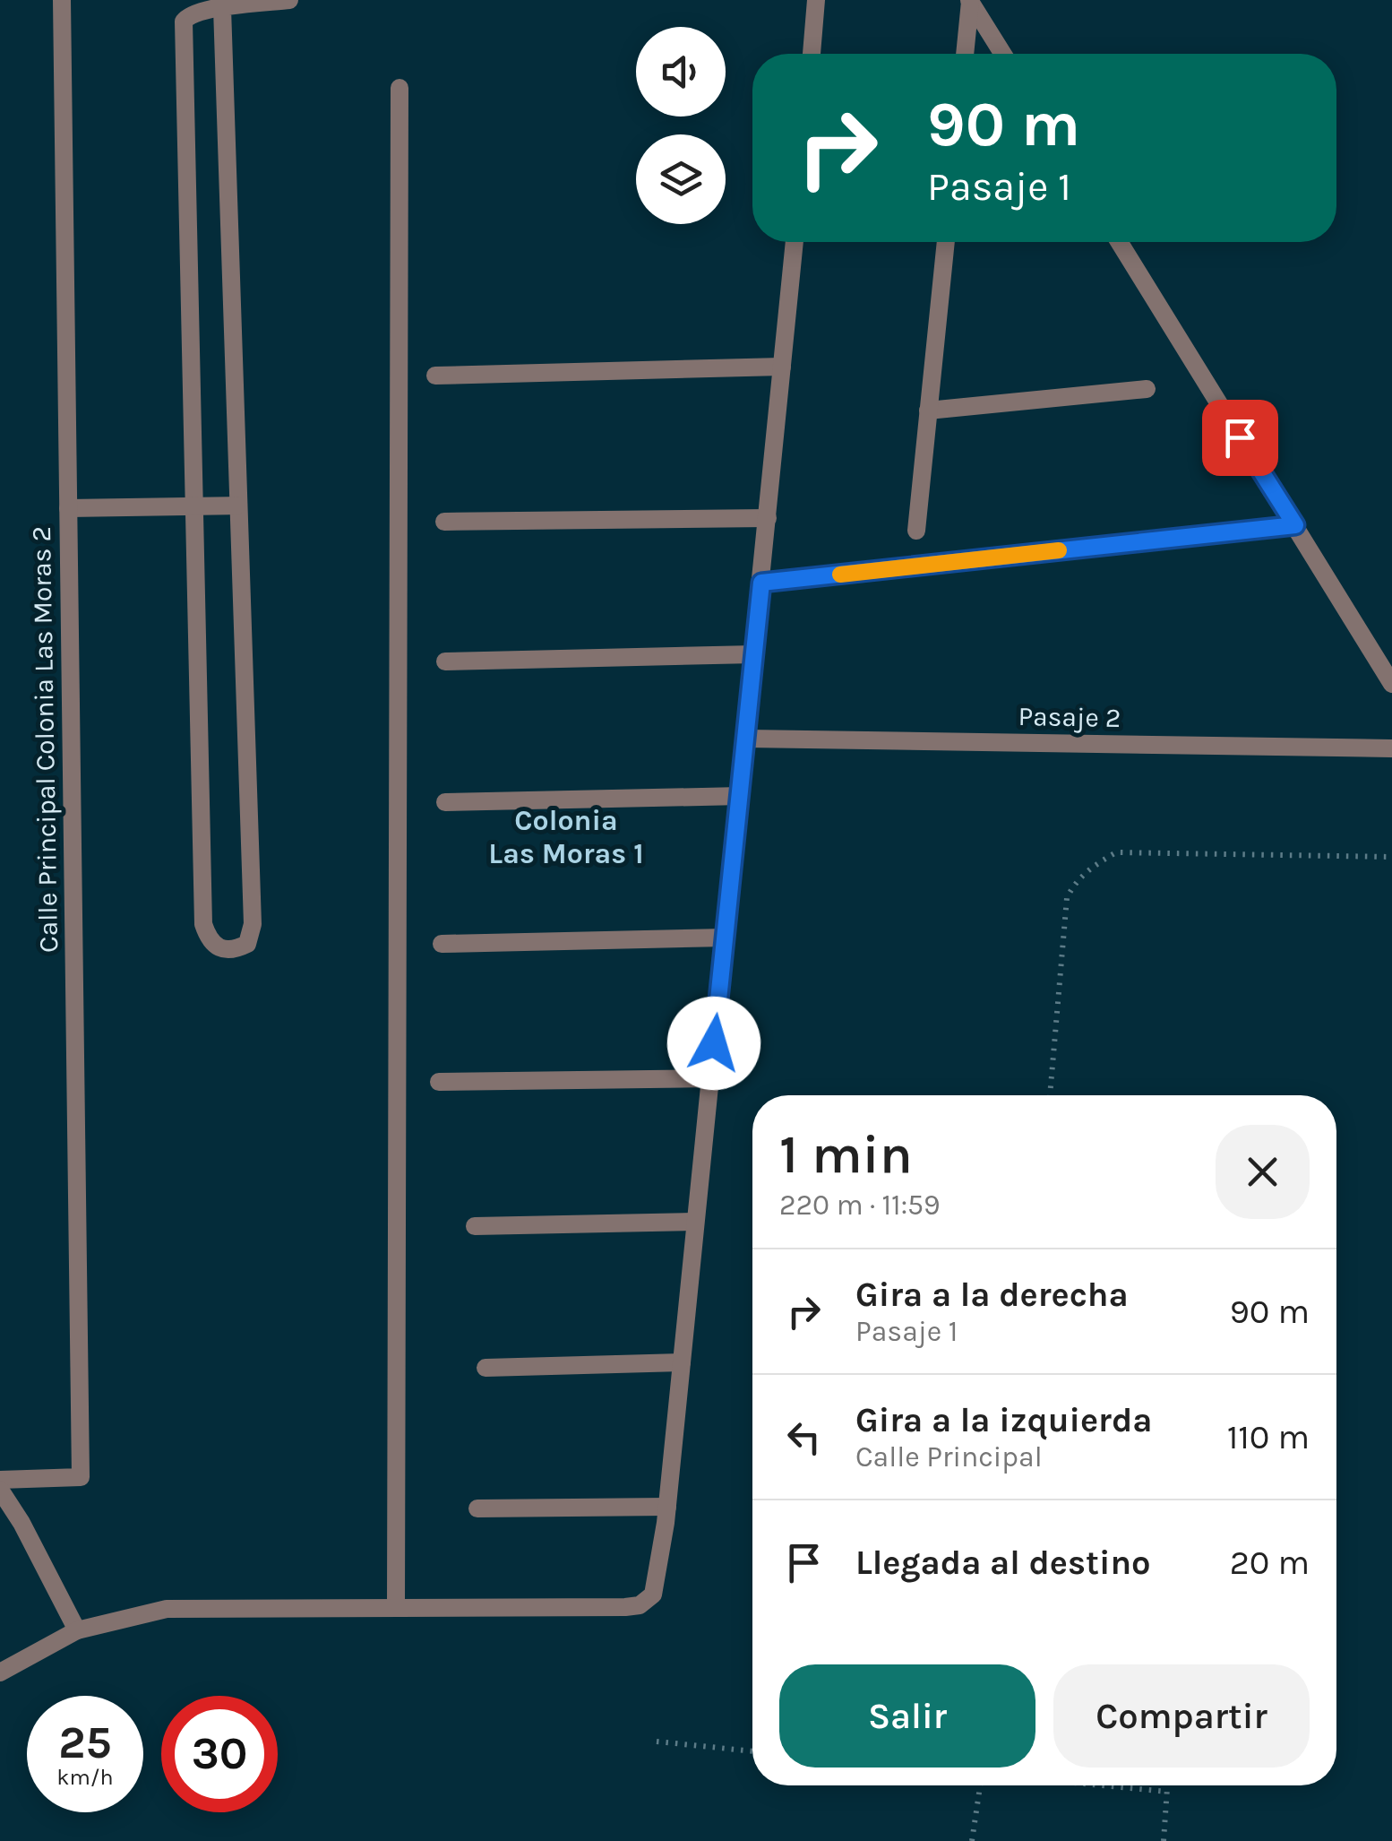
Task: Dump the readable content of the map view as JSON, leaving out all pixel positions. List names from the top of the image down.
{
  "streets": {
    "street": ["Pasaje 2", "Calle Principal Colonia Las Moras 2"]
  },
  "districts": ["Colonia Las Moras 1"],
  "page": {
    "turn": ["90 m", "Pasaje 1"],
    "heading": ["1 min", "220 m · 11:59"],
    "list": [
      {
        "name": "Gira a la derecha",
        "note": "Pasaje 1",
        "value": "90 m"
      },
      {
        "name": "Gira a la izquierda",
        "note": "Calle Principal",
        "value": "110 m"
      },
      {
        "name": "Llegada al destino",
        "value": "20 m"
      }
    ],
    "buttons": ["Salir", "Compartir"],
    "speed": "25 km/h",
    "limit": "30"
  }
}
